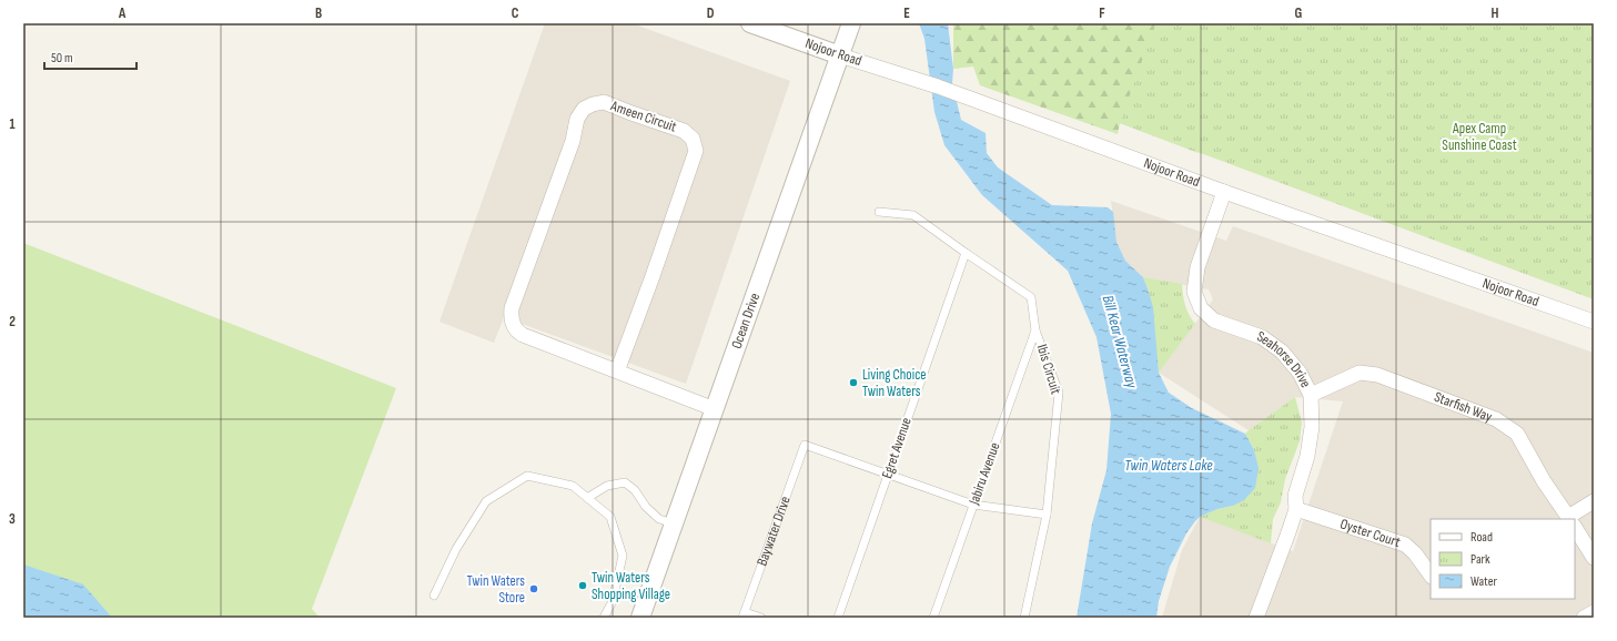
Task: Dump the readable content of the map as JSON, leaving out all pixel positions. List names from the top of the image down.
{
  "streets": {
    "street": [
      "Nojoor Road",
      "Ameen Circuit",
      "Ocean Drive",
      "Seahorse Drive",
      "Starfish Way",
      "Oyster Court"
    ],
    "lane": [
      "Ibis Circuit",
      "Egret Avenue",
      "Jabiru Avenue",
      "Baywater Drive"
    ]
  },
  "crossings": [
    ["Nojoor Road", "Ocean Drive"],
    ["Nojoor Road", "Seahorse Drive"],
    ["Ameen Circuit", "Ocean Drive"],
    ["Seahorse Drive", "Starfish Way"],
    ["Seahorse Drive", "Oyster Court"],
    ["Ibis Circuit", "Egret Avenue"],
    ["Ibis Circuit", "Jabiru Avenue"],
    ["Egret Avenue", "Baywater Drive"]
  ],
  "water": ["Bill Kear Waterway", "Twin Waters Lake"],
  "parks": ["Apex Camp Sunshine Coast"],
  "places": ["Living Choice Twin Waters", "Twin Waters Shopping Village", "Twin Waters Store"],
  "legend": ["Road", "Park", "Water"],
  "scale_bar": "50 m",
  "grid": {
    "columns": [
      "A",
      "B",
      "C",
      "D",
      "E",
      "F",
      "G",
      "H"
    ],
    "rows": ["1", "2", "3"]
  }
}
